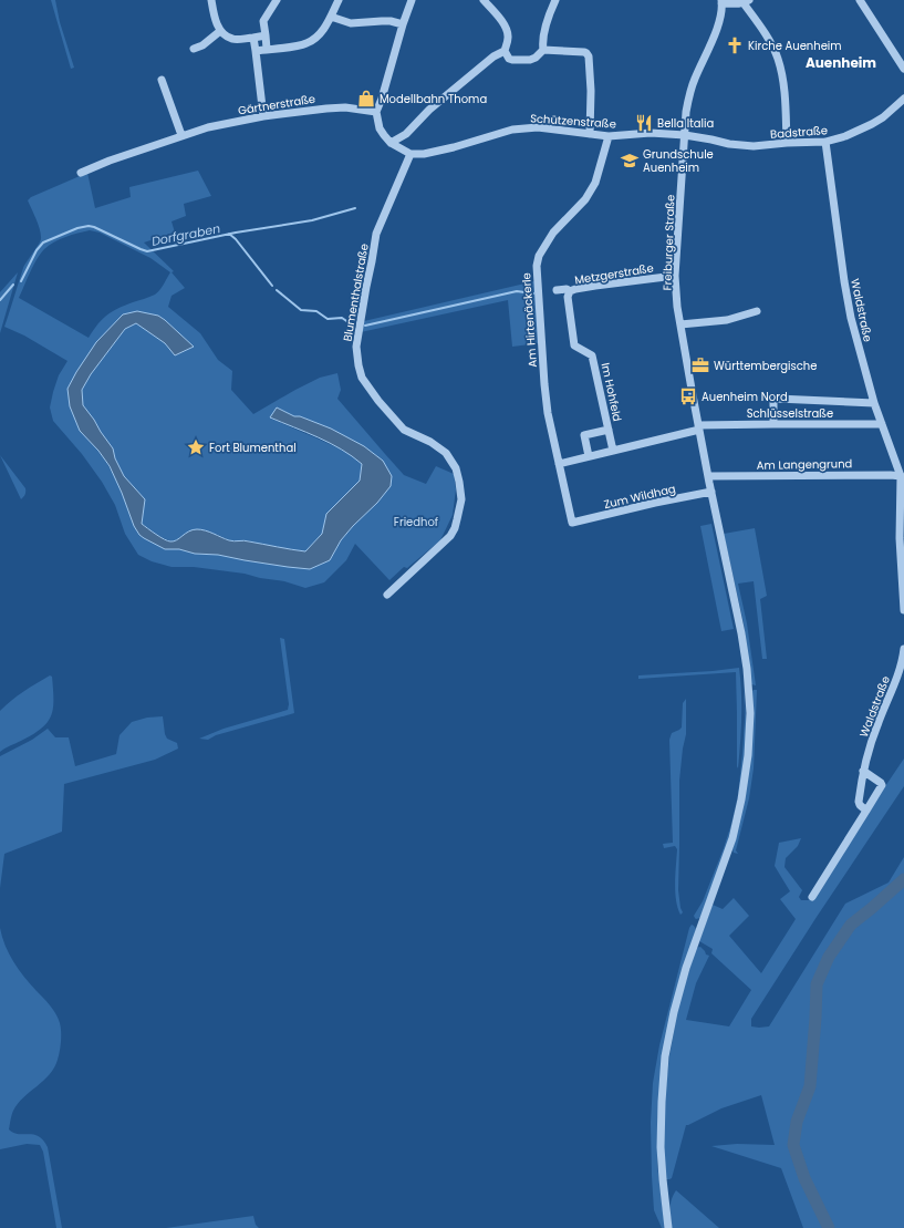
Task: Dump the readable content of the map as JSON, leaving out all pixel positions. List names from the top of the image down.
{
  "streets": {
    "street": [
      "Gärtnerstraße",
      "Schützenstraße",
      "Badstraße",
      "Freiburger Straße",
      "Metzgerstraße",
      "Blumenthalstraße",
      "Waldstraße",
      "Am Hirtenäckerle",
      "Im Hohfeld",
      "Schlüsselstraße",
      "Am Langengrund",
      "Zum Wildhag"
    ]
  },
  "crossings": [
    ["Schützenstraße", "Badstraße"],
    ["Schützenstraße", "Freiburger Straße"],
    ["Schützenstraße", "Blumenthalstraße"],
    ["Schützenstraße", "Am Hirtenäckerle"],
    ["Badstraße", "Freiburger Straße"],
    ["Badstraße", "Waldstraße"],
    ["Freiburger Straße", "Metzgerstraße"],
    ["Freiburger Straße", "Schlüsselstraße"],
    ["Freiburger Straße", "Am Langengrund"],
    ["Freiburger Straße", "Zum Wildhag"],
    ["Metzgerstraße", "Im Hohfeld"],
    ["Waldstraße", "Schlüsselstraße"],
    ["Waldstraße", "Am Langengrund"],
    ["Am Hirtenäckerle", "Zum Wildhag"]
  ],
  "districts": ["Auenheim"],
  "water": ["Dorfgraben"],
  "parks": ["Friedhof"],
  "places": {
    "church": ["Kirche Auenheim"],
    "shop": ["Modellbahn Thoma"],
    "restaurant": ["Bella Italia"],
    "school or university": ["Grundschule Auenheim"],
    "office": ["Württembergische"],
    "bus stop": ["Auenheim Nord"],
    "place": ["Fort Blumenthal"]
  }
}
